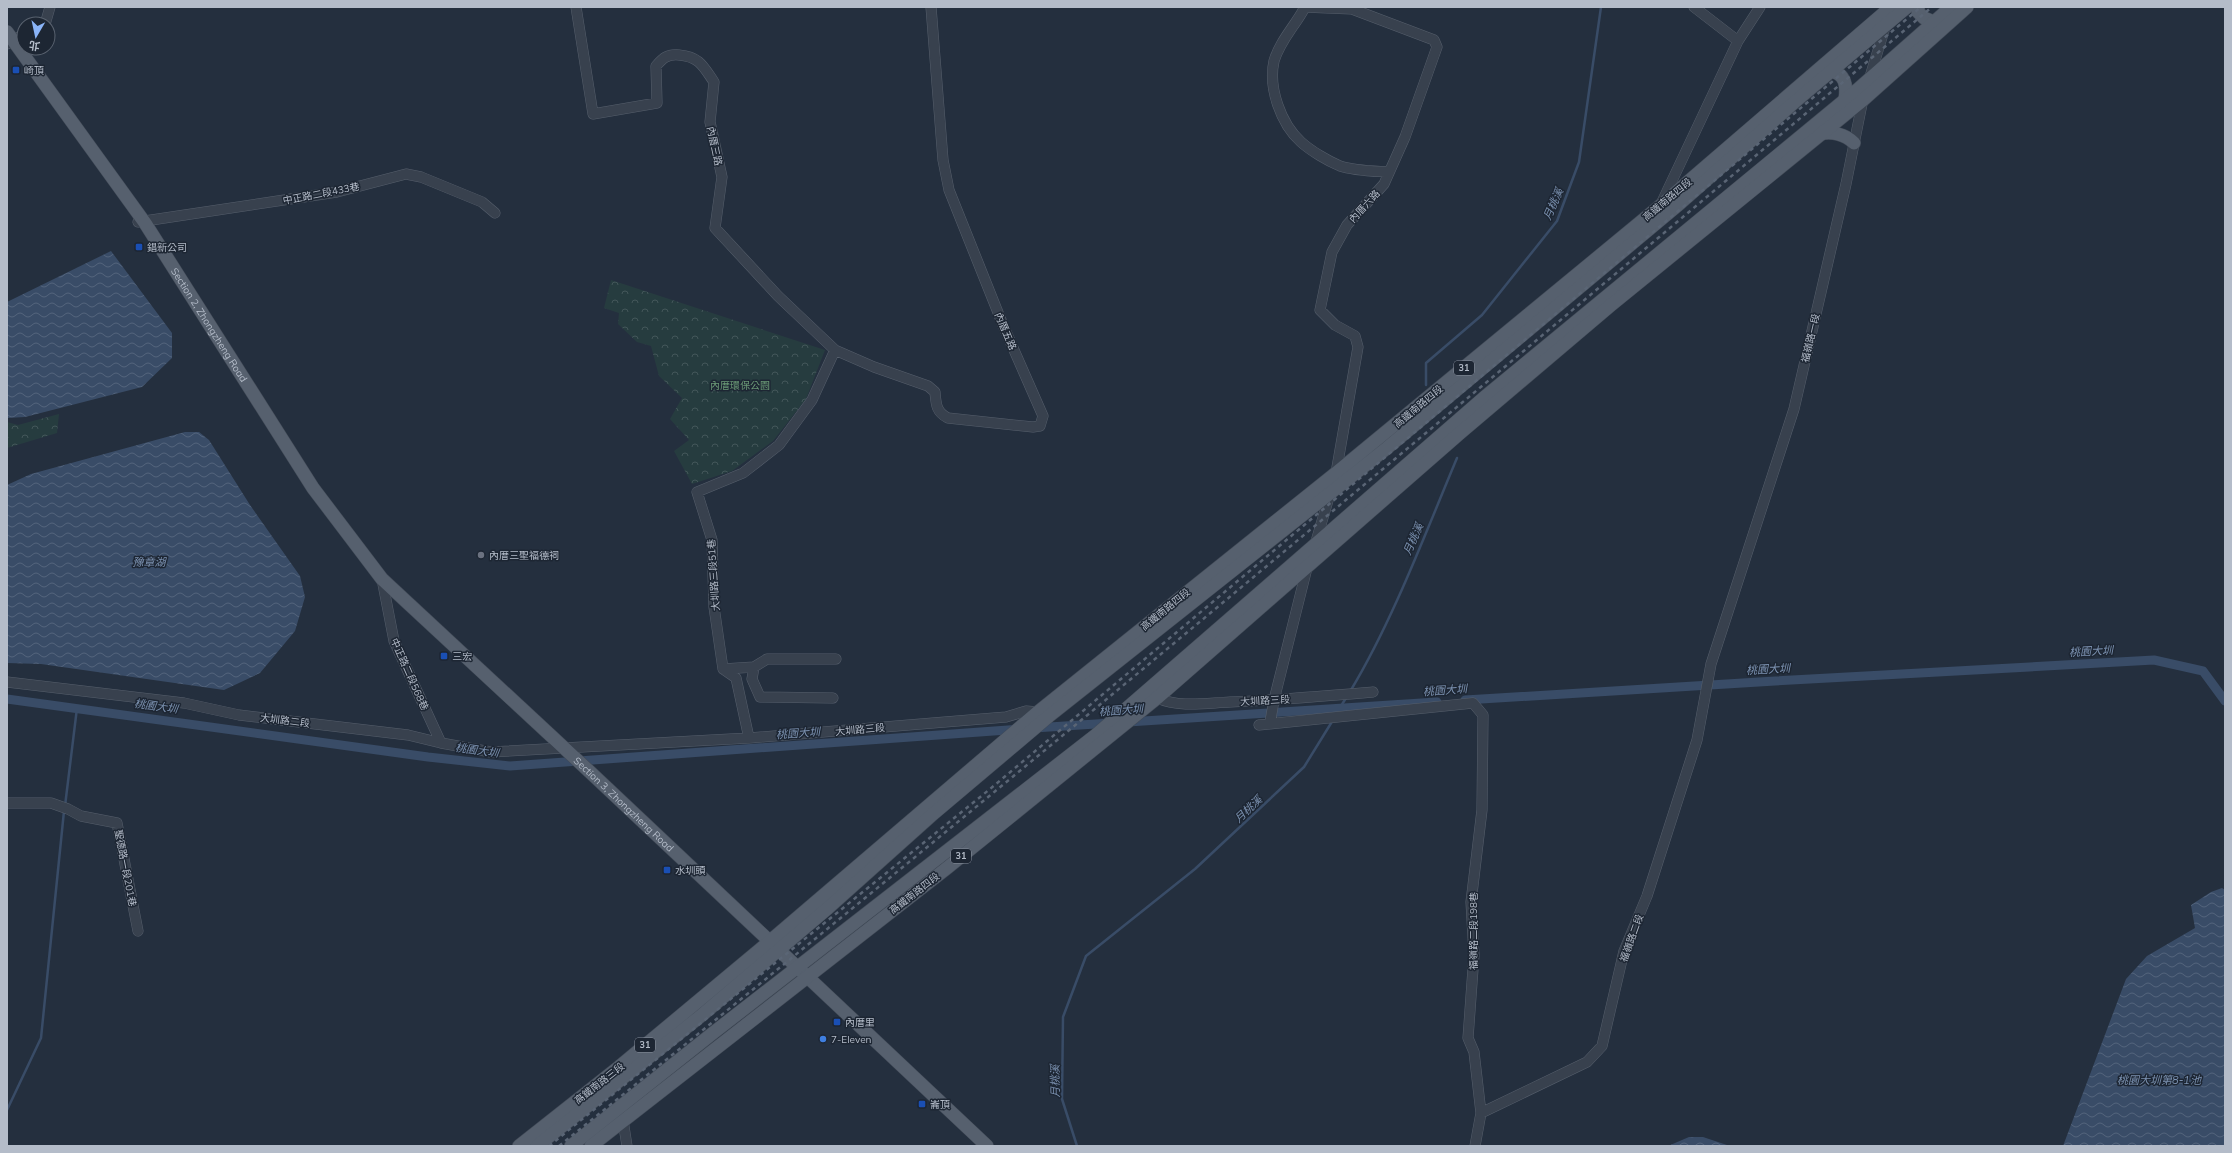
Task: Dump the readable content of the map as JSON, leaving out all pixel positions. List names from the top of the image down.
{
  "streets": {
    "main road": [
      "高鐵南路四段",
      "Section 2, Zhongzheng Road",
      "31",
      "Section 3, Zhongzheng Road",
      "高鐵南路三段"
    ],
    "street": [
      "內厝三路",
      "中正路二段433巷",
      "內厝六路",
      "內厝五路",
      "福嶺路一段",
      "大圳路三段51巷",
      "中正路二段568巷",
      "大圳路三段",
      "大圳路二段",
      "聖德路一段201巷",
      "福嶺路二段198巷",
      "福嶺路二段"
    ]
  },
  "crossings": [
    ["內厝三路", "內厝五路"],
    ["內厝三路", "大圳路三段51巷"],
    ["中正路二段433巷", "Section 2, Zhongzheng Road"],
    ["高鐵南路四段", "內厝六路"],
    ["高鐵南路四段", "福嶺路一段"],
    ["高鐵南路四段", "31"],
    ["高鐵南路四段", "大圳路三段"],
    ["高鐵南路四段", "Section 3, Zhongzheng Road"],
    ["Section 2, Zhongzheng Road", "中正路二段568巷"],
    ["Section 2, Zhongzheng Road", "Section 3, Zhongzheng Road"],
    ["內厝五路", "大圳路三段51巷"],
    ["福嶺路一段", "31"],
    ["福嶺路一段", "福嶺路二段"],
    ["31", "大圳路三段"],
    ["31", "Section 3, Zhongzheng Road"],
    ["31", "高鐵南路三段"],
    ["中正路二段568巷", "大圳路二段"],
    ["中正路二段568巷", "Section 3, Zhongzheng Road"],
    ["大圳路三段", "大圳路二段"],
    ["大圳路三段", "Section 3, Zhongzheng Road"],
    ["大圳路二段", "Section 3, Zhongzheng Road"],
    ["Section 3, Zhongzheng Road", "高鐵南路三段"],
    ["福嶺路二段198巷", "福嶺路二段"]
  ],
  "water": [
    "月桃溪",
    "豫章湖",
    "桃園大圳",
    "桃園大圳第8-1池"
  ],
  "parks": ["內厝環保公園"],
  "places": {
    "transit": [
      "崎頂",
      "錩新公司",
      "三宏",
      "水圳頭",
      "內厝里",
      "崙頂"
    ],
    "other": ["內厝三聖福德祠", "7-Eleven"]
  },
  "north": "bottom"
}
